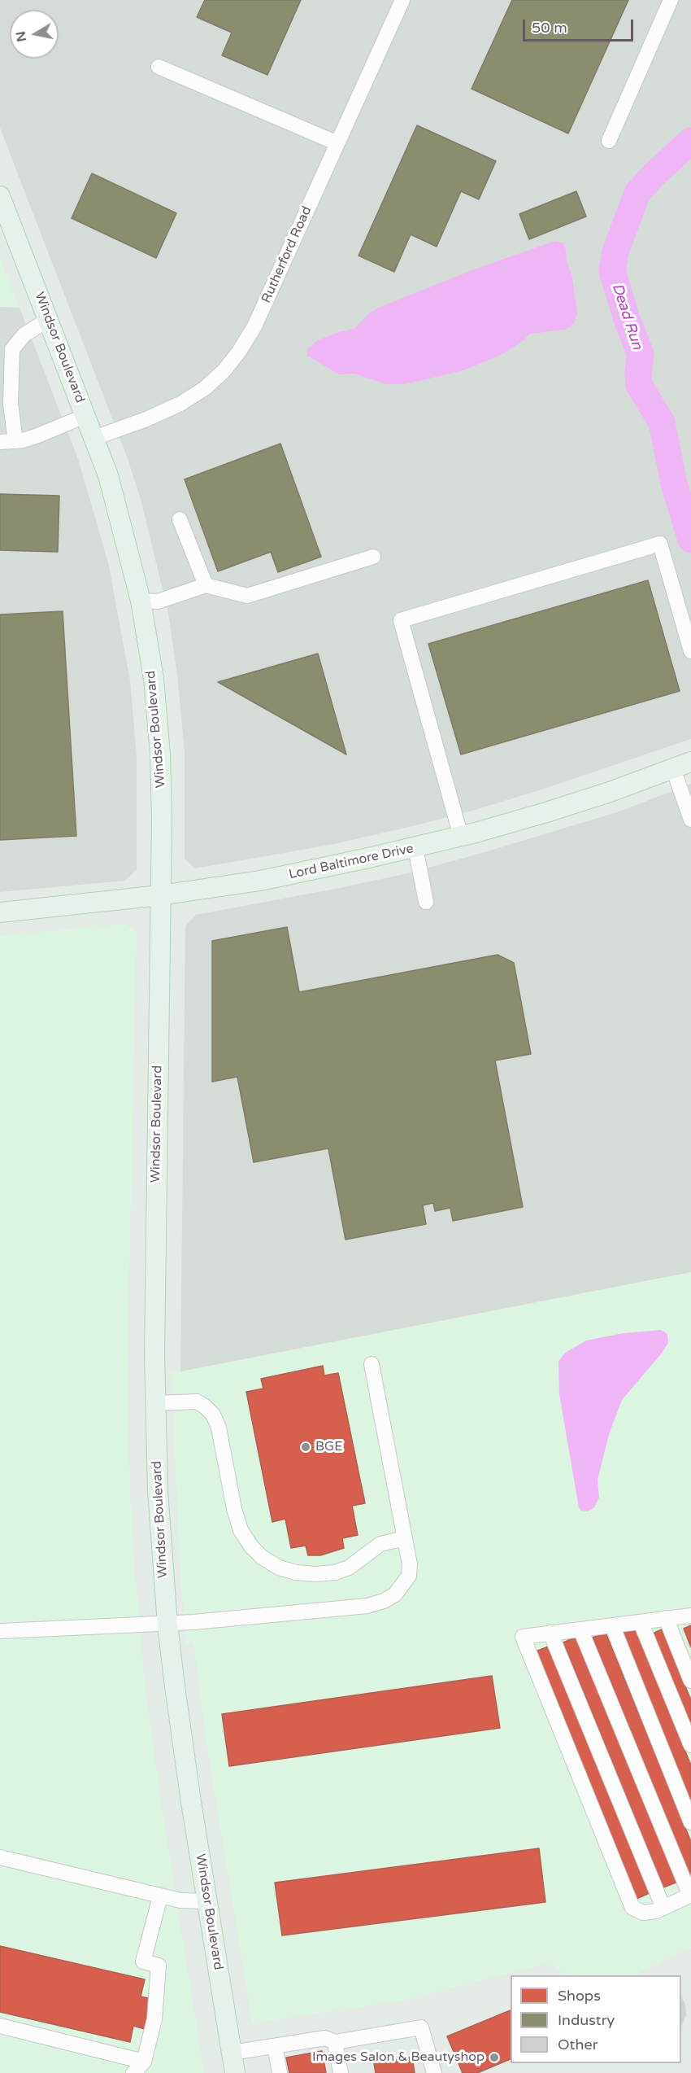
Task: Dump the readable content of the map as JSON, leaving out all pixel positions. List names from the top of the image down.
{
  "streets": {
    "main road": ["Windsor Boulevard", "Lord Baltimore Drive"],
    "street": ["Rutherford Road"]
  },
  "crossings": [
    ["Rutherford Road", "Windsor Boulevard"],
    ["Windsor Boulevard", "Lord Baltimore Drive"]
  ],
  "water": ["Dead Run"],
  "places": ["BGE", "Images Salon & Beautyshop"],
  "legend": ["Shops", "Industry", "Other"],
  "scale_bar": "50 m",
  "north": "left"
}
